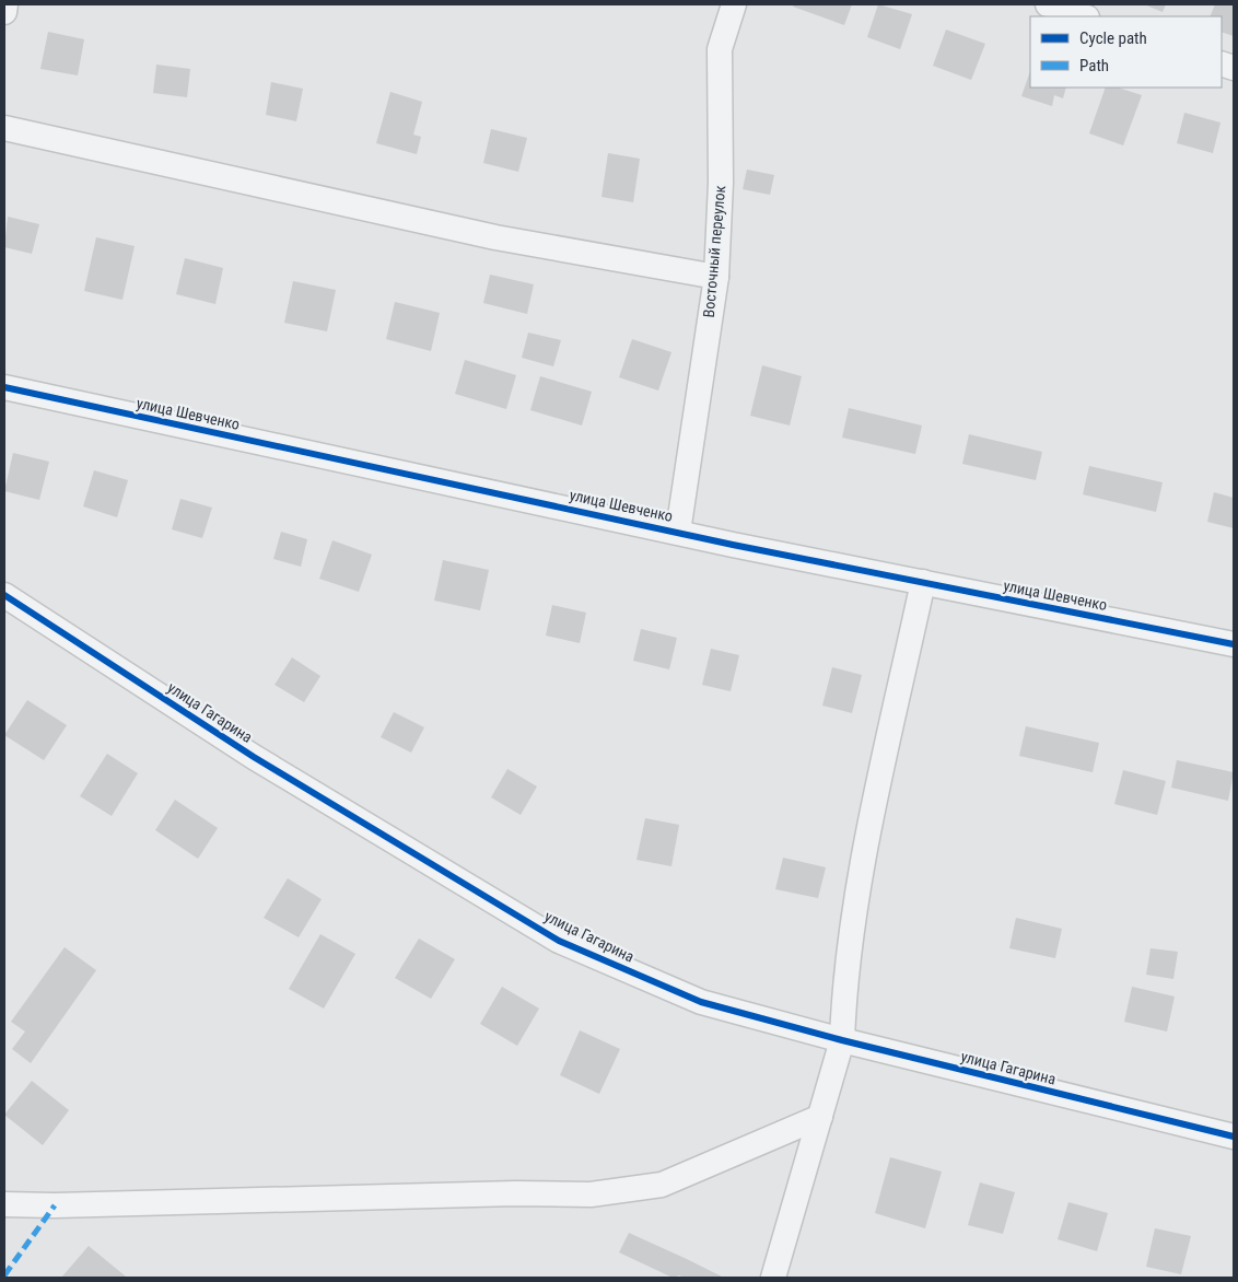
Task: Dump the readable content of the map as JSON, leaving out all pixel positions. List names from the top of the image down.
{
  "streets": {
    "street": ["Восточный переулок", "улица Шевченко", "улица Гагарина"]
  },
  "crossings": [
    ["Восточный переулок", "улица Шевченко"]
  ],
  "legend": ["Cycle path", "Path"]
}
